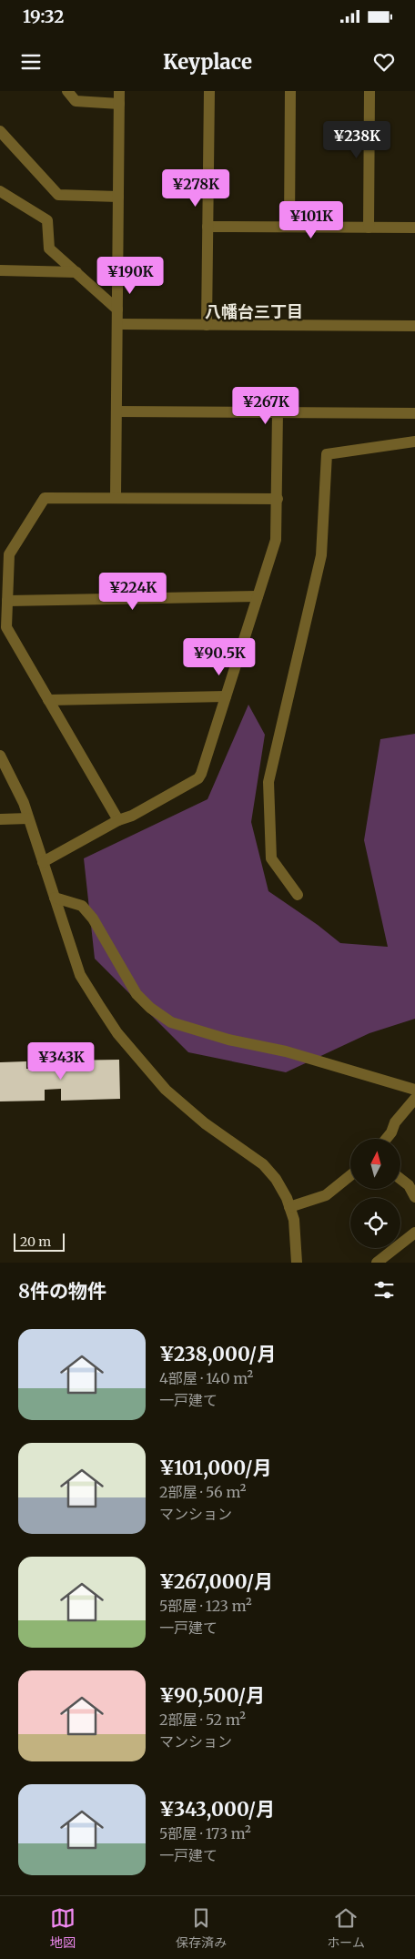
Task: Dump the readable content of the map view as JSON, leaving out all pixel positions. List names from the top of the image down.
{
  "districts": ["八幡台三丁目"],
  "scale_bar": "20 m",
  "north": "top",
  "page": {
    "status": "19:32",
    "header": "Keyplace",
    "price": [
      "¥238K",
      "¥278K",
      "¥101K",
      "¥190K",
      "¥267K",
      "¥224K",
      "¥90.5K",
      "¥343K"
    ],
    "scale": "20 m",
    "heading": "8件の物件",
    "list": [
      {
        "name": "¥238,000/月",
        "note": "4部屋 · 140 m² · 一戸建て"
      },
      {
        "name": "¥101,000/月",
        "note": "2部屋 · 56 m² · マンション"
      },
      {
        "name": "¥267,000/月",
        "note": "5部屋 · 123 m² · 一戸建て"
      },
      {
        "name": "¥90,500/月",
        "note": "2部屋 · 52 m² · マンション"
      },
      {
        "name": "¥343,000/月",
        "note": "5部屋 · 173 m² · 一戸建て"
      }
    ],
    "tabs": ["地図", "保存済み", "ホーム"]
  }
}
